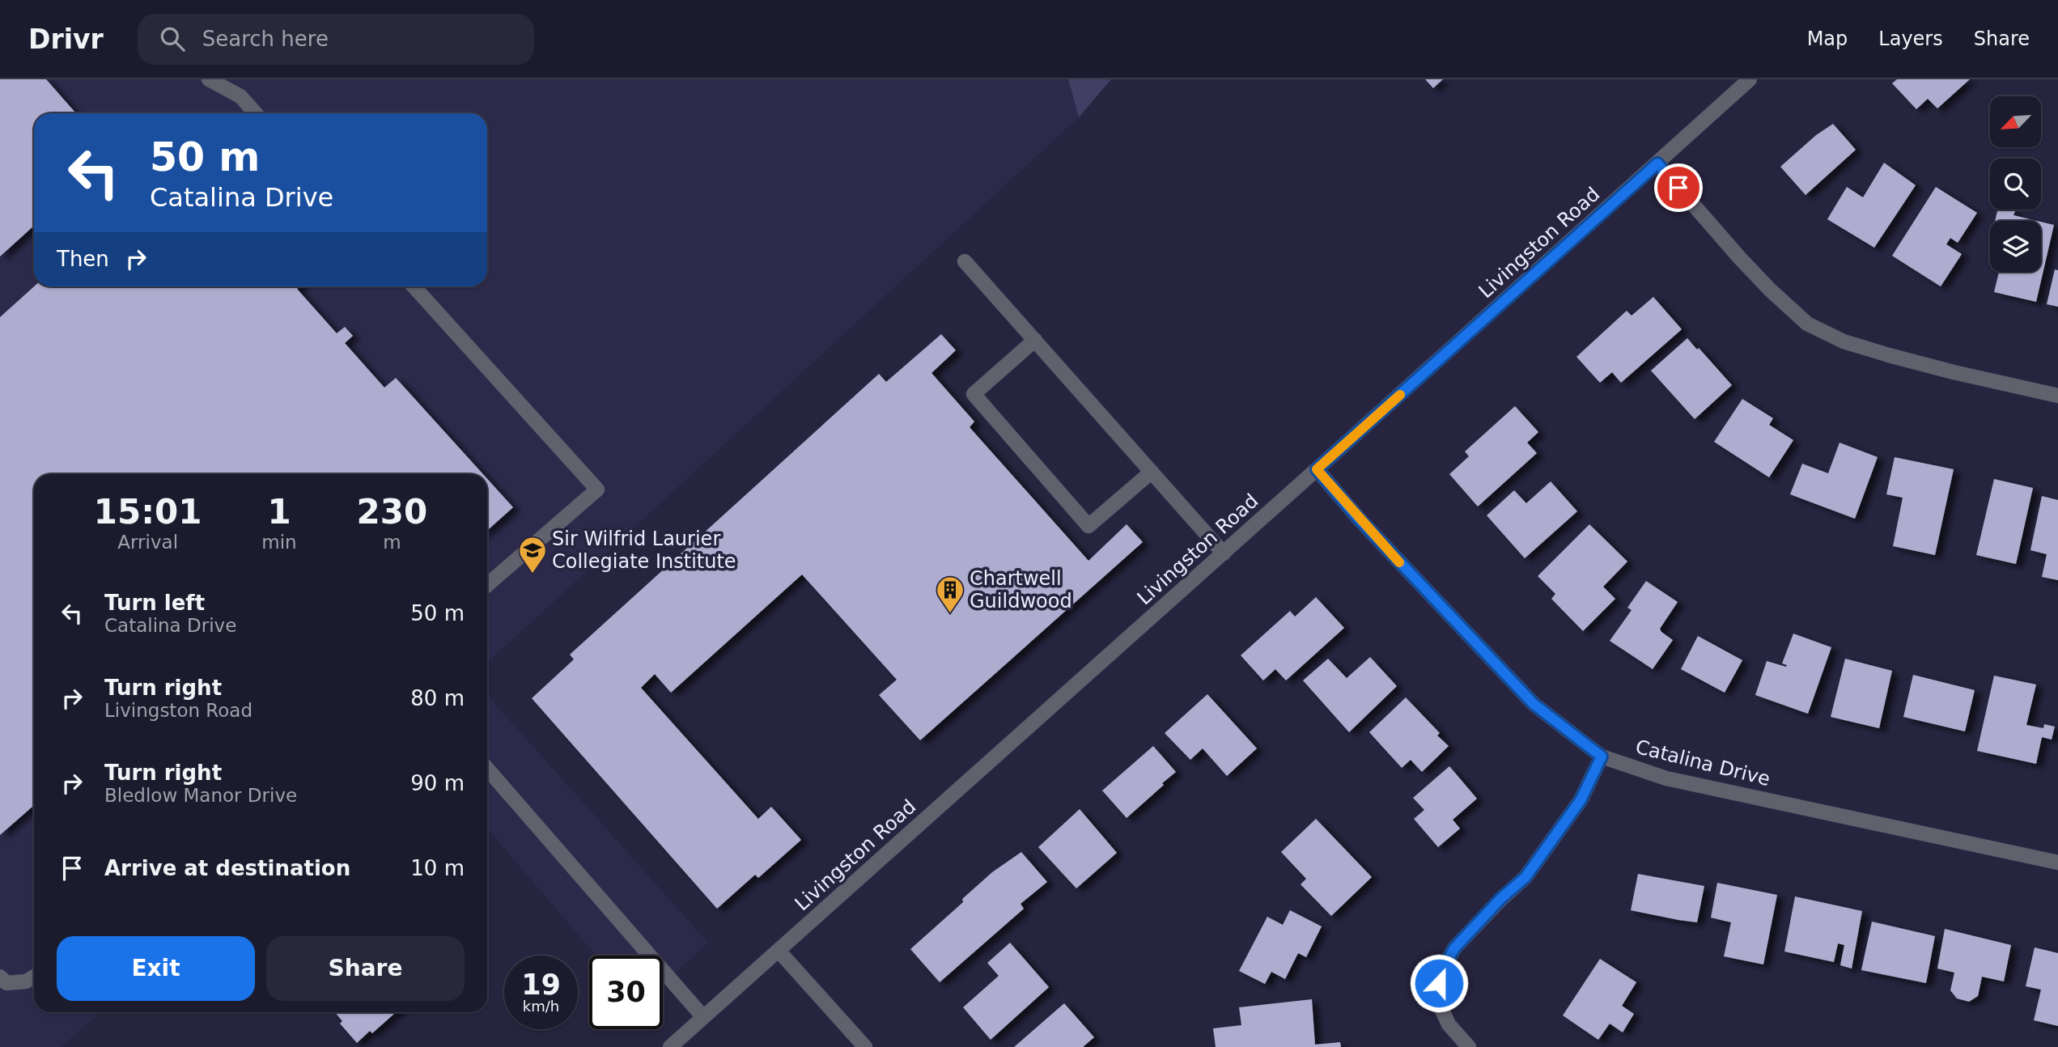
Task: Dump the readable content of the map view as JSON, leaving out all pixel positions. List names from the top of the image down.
{
  "streets": {
    "street": ["Livingston Road", "Catalina Drive"]
  },
  "crossings": [
    ["Livingston Road", "Catalina Drive"]
  ],
  "places": {
    "school or university": ["Sir Wilfrid Laurier Collegiate Institute"],
    "building": ["Chartwell Guildwood"]
  },
  "north": "bottom left",
  "page": {
    "header": "Drivr",
    "search": "Search here",
    "nav": ["Map", "Layers", "Share"],
    "turn": ["50 m", "Catalina Drive"],
    "then": "Then",
    "eta": [
      "15:01",
      "Arrival",
      "1",
      "min",
      "230",
      "m"
    ],
    "list": [
      {
        "name": "Turn left",
        "note": "Catalina Drive",
        "value": "50 m"
      },
      {
        "name": "Turn right",
        "note": "Livingston Road",
        "value": "80 m"
      },
      {
        "name": "Turn right",
        "note": "Bledlow Manor Drive",
        "value": "90 m"
      },
      {
        "name": "Arrive at destination",
        "value": "10 m"
      }
    ],
    "buttons": ["Exit", "Share"],
    "speed": "19 km/h",
    "limit": "30"
  }
}
